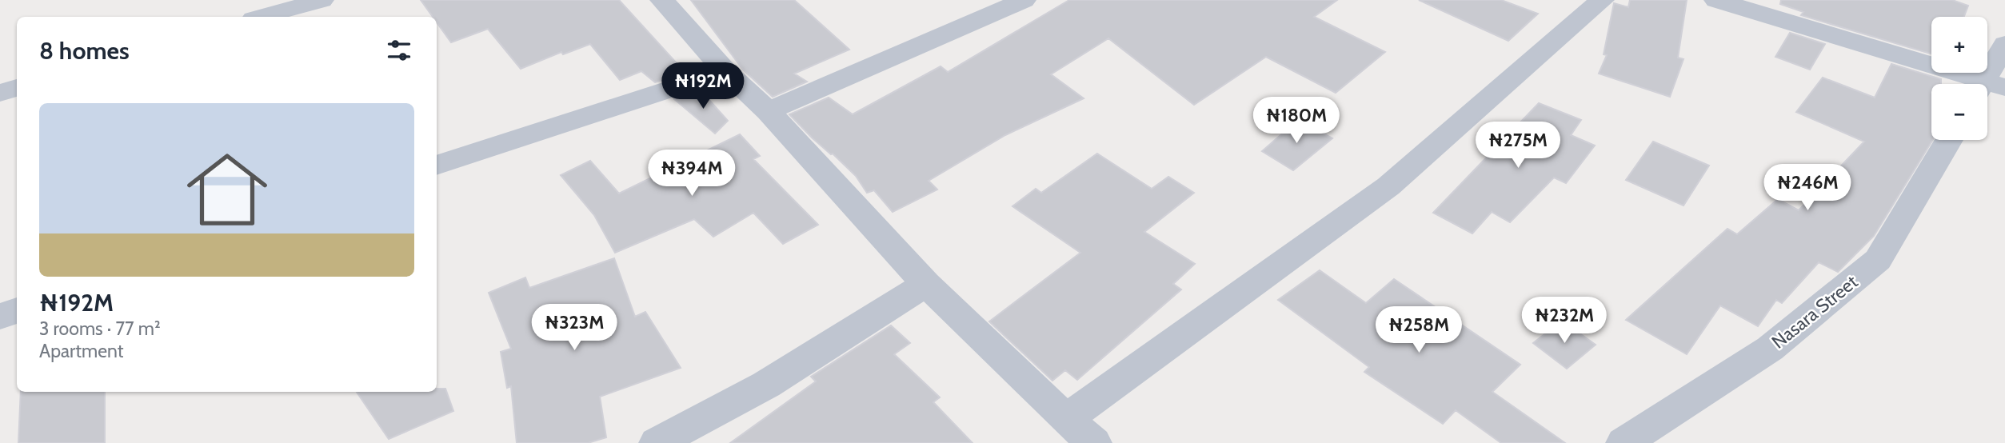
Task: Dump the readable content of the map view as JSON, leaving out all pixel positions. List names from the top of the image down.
{
  "streets": {
    "street": ["Nasara Street"]
  },
  "page": {
    "map_buttons": ["+", "−"],
    "heading": "8 homes",
    "price": [
      "₦192M",
      "₦180M",
      "₦275M",
      "₦394M",
      "₦246M",
      "₦232M",
      "₦323M",
      "₦258M"
    ],
    "list": [
      {
        "name": "₦192M",
        "note": "3 rooms · 77 m² · Apartment"
      }
    ]
  }
}
